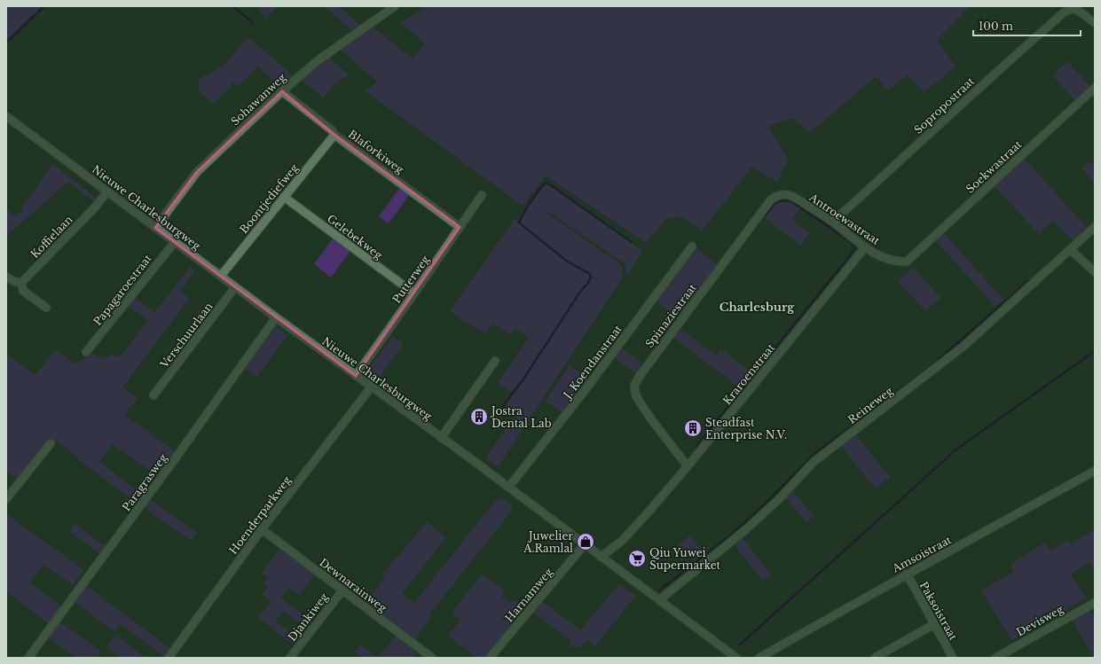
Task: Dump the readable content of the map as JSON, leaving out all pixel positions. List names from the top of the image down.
{
  "streets": {
    "street": [
      "Sohawanweg",
      "Sopropostraat",
      "Blaforkiweg",
      "Soekwastraat",
      "Boontjediefweg",
      "Nieuwe Charlesburgweg",
      "Antroewastraat",
      "Koffielaan",
      "Gelebekweg",
      "Putterweg",
      "Papagaroestraat",
      "Spinaziestraat",
      "Verschuurlaan",
      "J. Koendanstraat",
      "Kraroenstraat",
      "Reineweg",
      "Paragrasweg",
      "Hoenderparkweg",
      "Amsoistraat",
      "Dewnarainweg",
      "Harnamweg",
      "Paksoistraat",
      "Djankiweg",
      "Devisweg"
    ]
  },
  "crossings": [
    ["Sohawanweg", "Blaforkiweg"],
    ["Sohawanweg", "Nieuwe Charlesburgweg"],
    ["Sopropostraat", "Antroewastraat"],
    ["Blaforkiweg", "Boontjediefweg"],
    ["Blaforkiweg", "Putterweg"],
    ["Soekwastraat", "Antroewastraat"],
    ["Boontjediefweg", "Nieuwe Charlesburgweg"],
    ["Boontjediefweg", "Gelebekweg"],
    ["Nieuwe Charlesburgweg", "Koffielaan"],
    ["Nieuwe Charlesburgweg", "Putterweg"],
    ["Nieuwe Charlesburgweg", "Papagaroestraat"],
    ["Nieuwe Charlesburgweg", "Verschuurlaan"],
    ["Nieuwe Charlesburgweg", "J. Koendanstraat"],
    ["Nieuwe Charlesburgweg", "Kraroenstraat"],
    ["Nieuwe Charlesburgweg", "Reineweg"],
    ["Nieuwe Charlesburgweg", "Paragrasweg"],
    ["Nieuwe Charlesburgweg", "Hoenderparkweg"],
    ["Nieuwe Charlesburgweg", "Harnamweg"],
    ["Antroewastraat", "Spinaziestraat"],
    ["Antroewastraat", "Kraroenstraat"],
    ["Gelebekweg", "Putterweg"],
    ["Spinaziestraat", "Kraroenstraat"],
    ["Hoenderparkweg", "Dewnarainweg"],
    ["Amsoistraat", "Paksoistraat"],
    ["Dewnarainweg", "Djankiweg"]
  ],
  "districts": ["Charlesburg"],
  "places": {
    "building": ["Jostra Dental Lab", "Steadfast Enterprise N.V."],
    "shop": ["Juwelier A.Ramlal"],
    "supermarket": ["Qiu Yuwei Supermarket"]
  },
  "scale_bar": "100 m"
}
